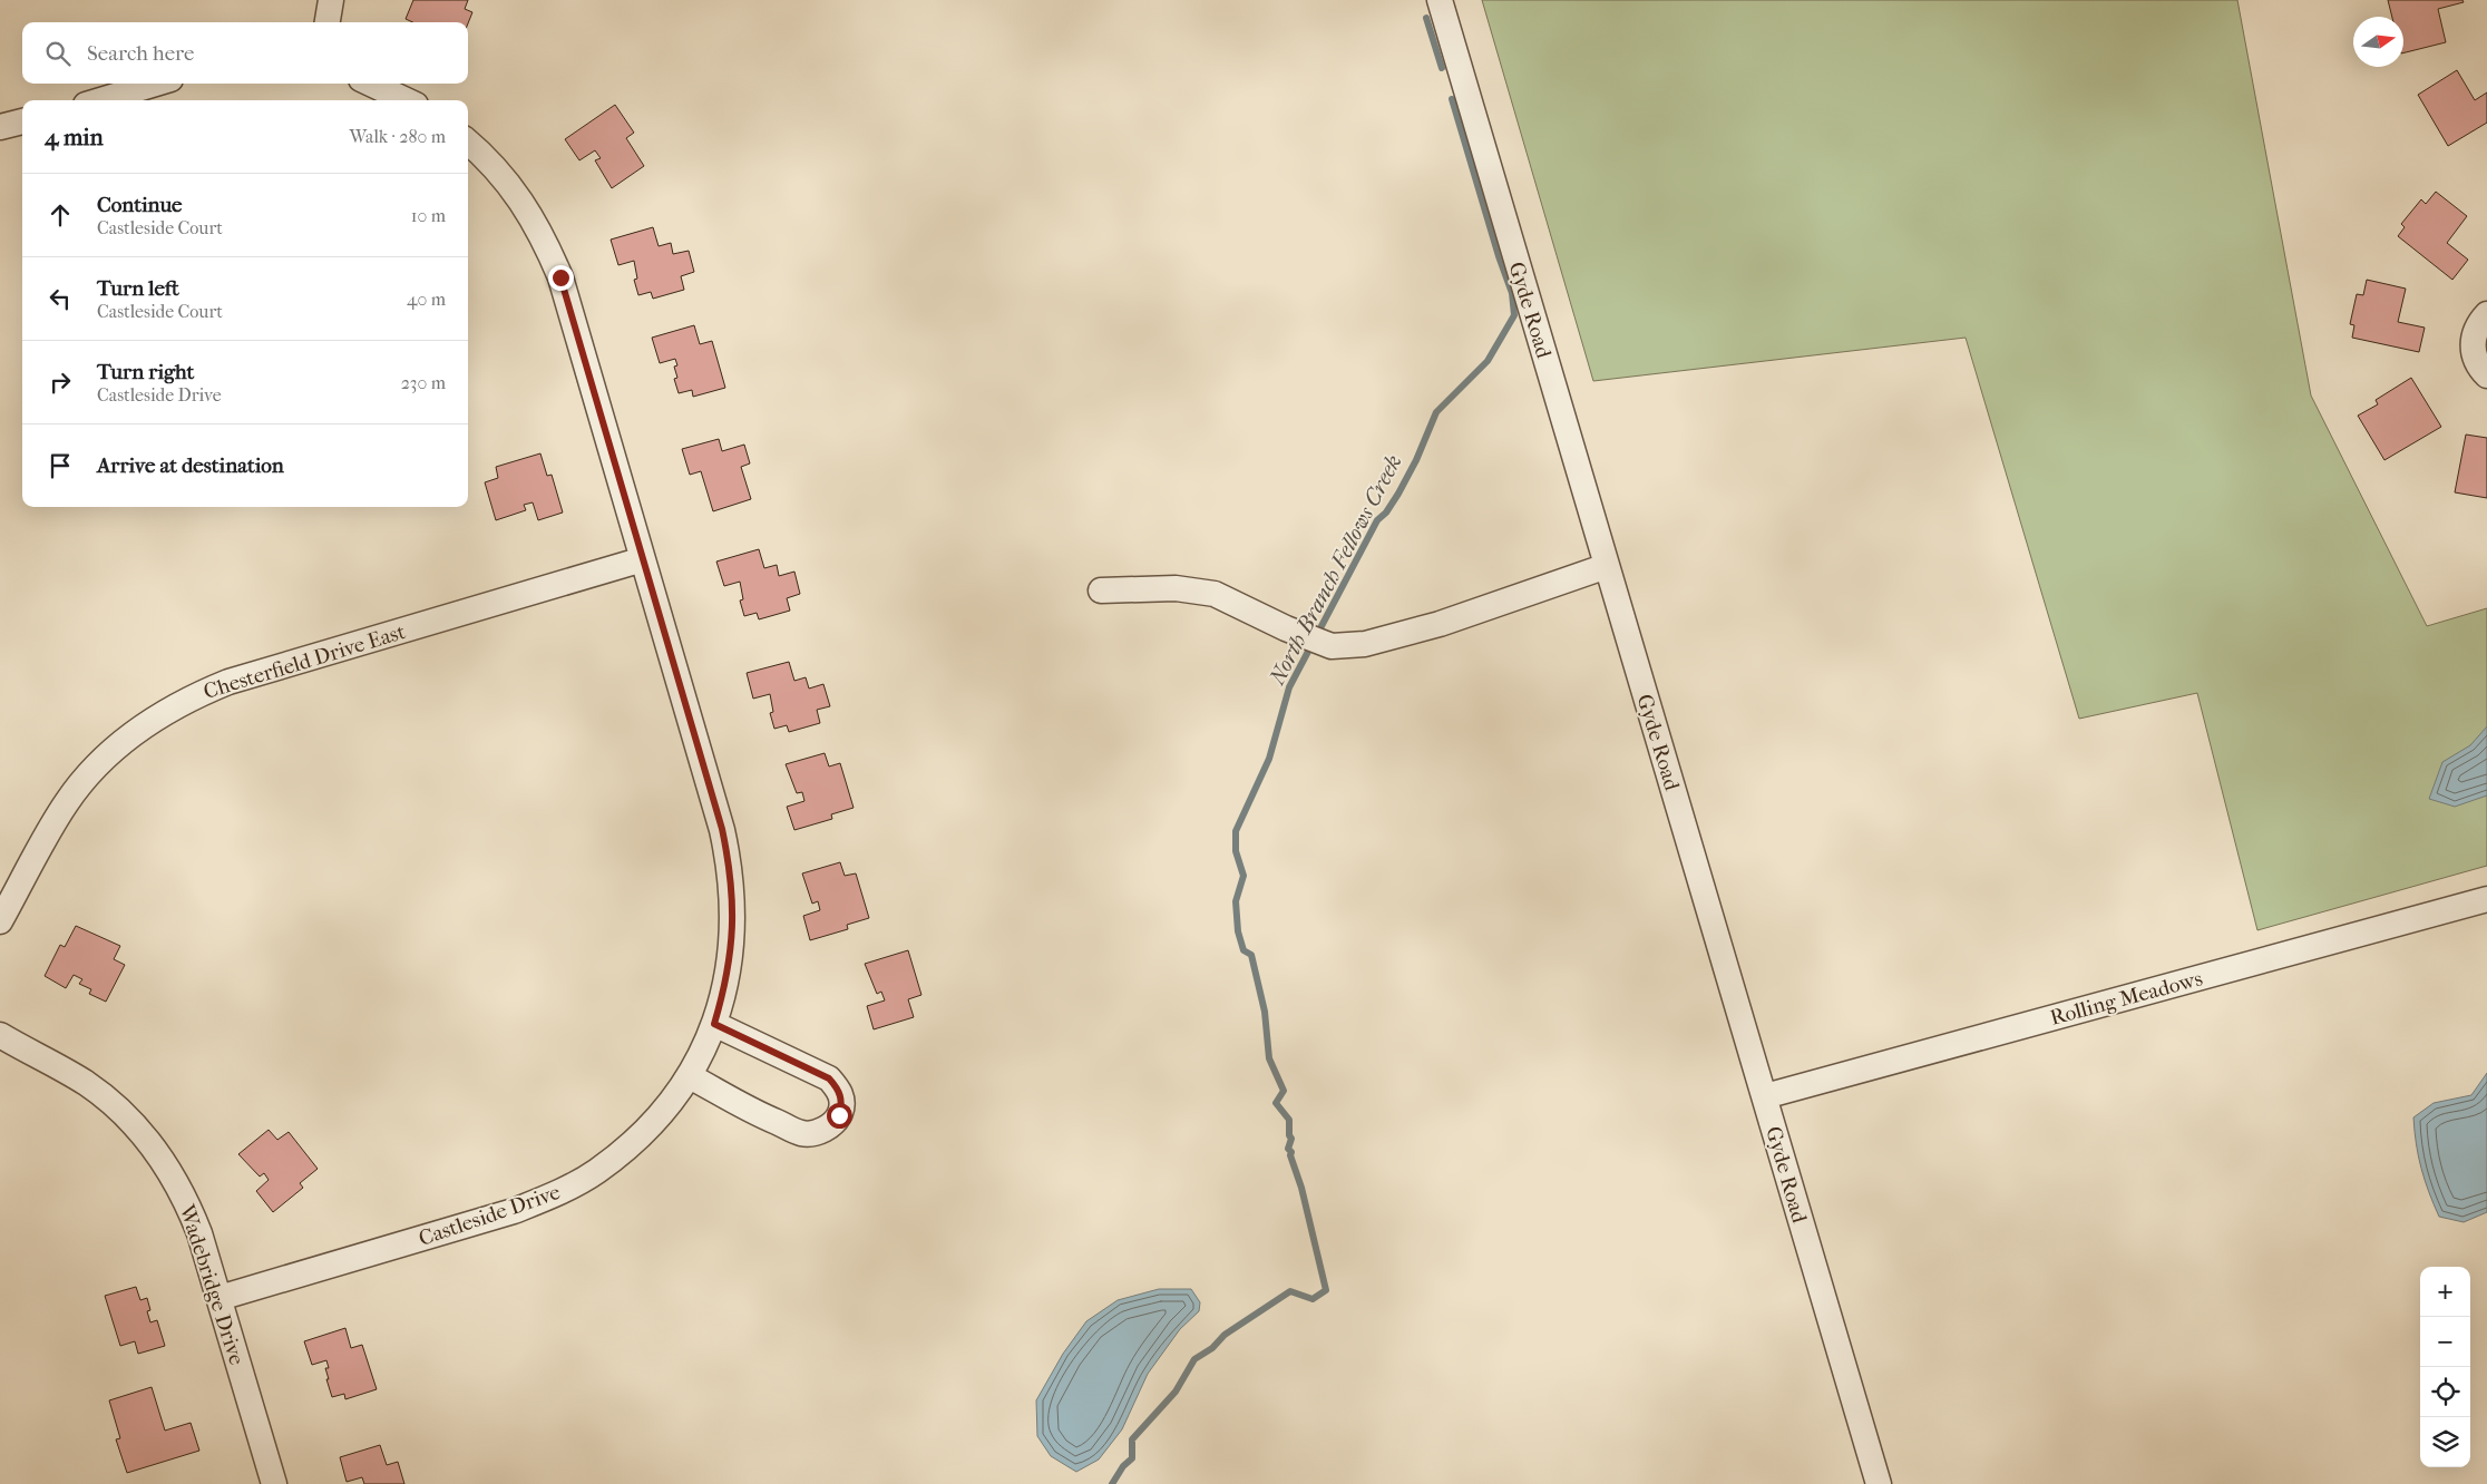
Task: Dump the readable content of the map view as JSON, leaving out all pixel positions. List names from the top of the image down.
{
  "streets": {
    "street": [
      "Gyde Road",
      "Chesterfield Drive East",
      "Rolling Meadows",
      "Castleside Drive",
      "Wadebridge Drive"
    ]
  },
  "crossings": [
    ["Gyde Road", "Rolling Meadows"],
    ["Chesterfield Drive East", "Castleside Drive"],
    ["Castleside Drive", "Wadebridge Drive"]
  ],
  "water": ["North Branch Fellows Creek"],
  "north": "right",
  "page": {
    "search": "Search here",
    "heading": ["4 min", "Walk · 280 m"],
    "list": [
      ["Continue", "Castleside Court", "10 m"],
      ["Turn left", "Castleside Court", "40 m"],
      ["Turn right", "Castleside Drive", "230 m"],
      "Arrive at destination"
    ],
    "map_buttons": ["+", "−"]
  }
}
